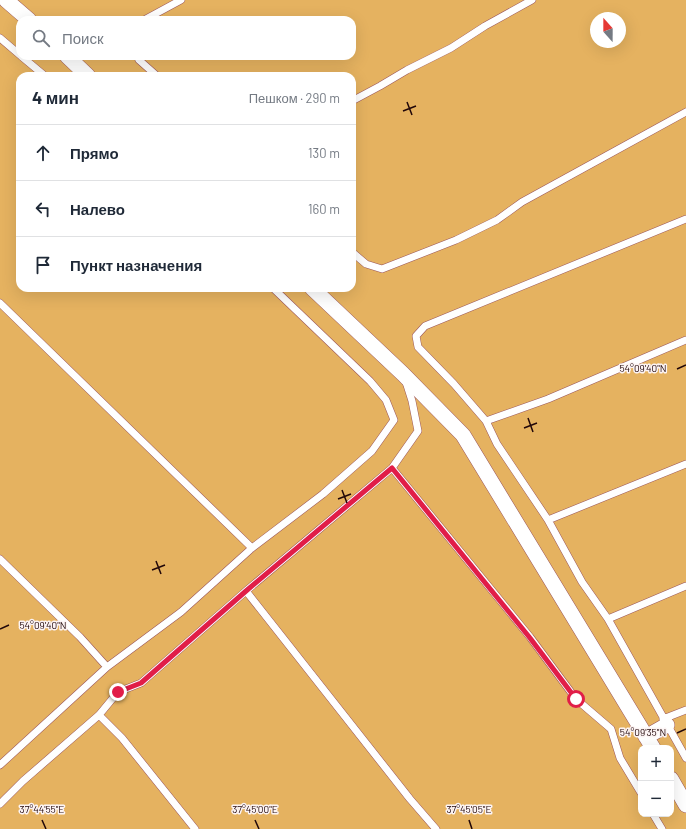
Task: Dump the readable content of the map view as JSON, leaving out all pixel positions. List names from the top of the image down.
{
  "north": "top",
  "page": {
    "search": "Поиск",
    "heading": ["4 мин", "Пешком · 290 m"],
    "list": [
      ["Прямо", "130 m"],
      ["Налево", "160 m"],
      "Пункт назначения"
    ],
    "map_buttons": ["+", "−"]
  },
  "coordinates": [
    "54°09'40\"N",
    "54°09'35\"N",
    "37°44'55\"E",
    "37°45'00\"E",
    "37°45'05\"E"
  ]
}
